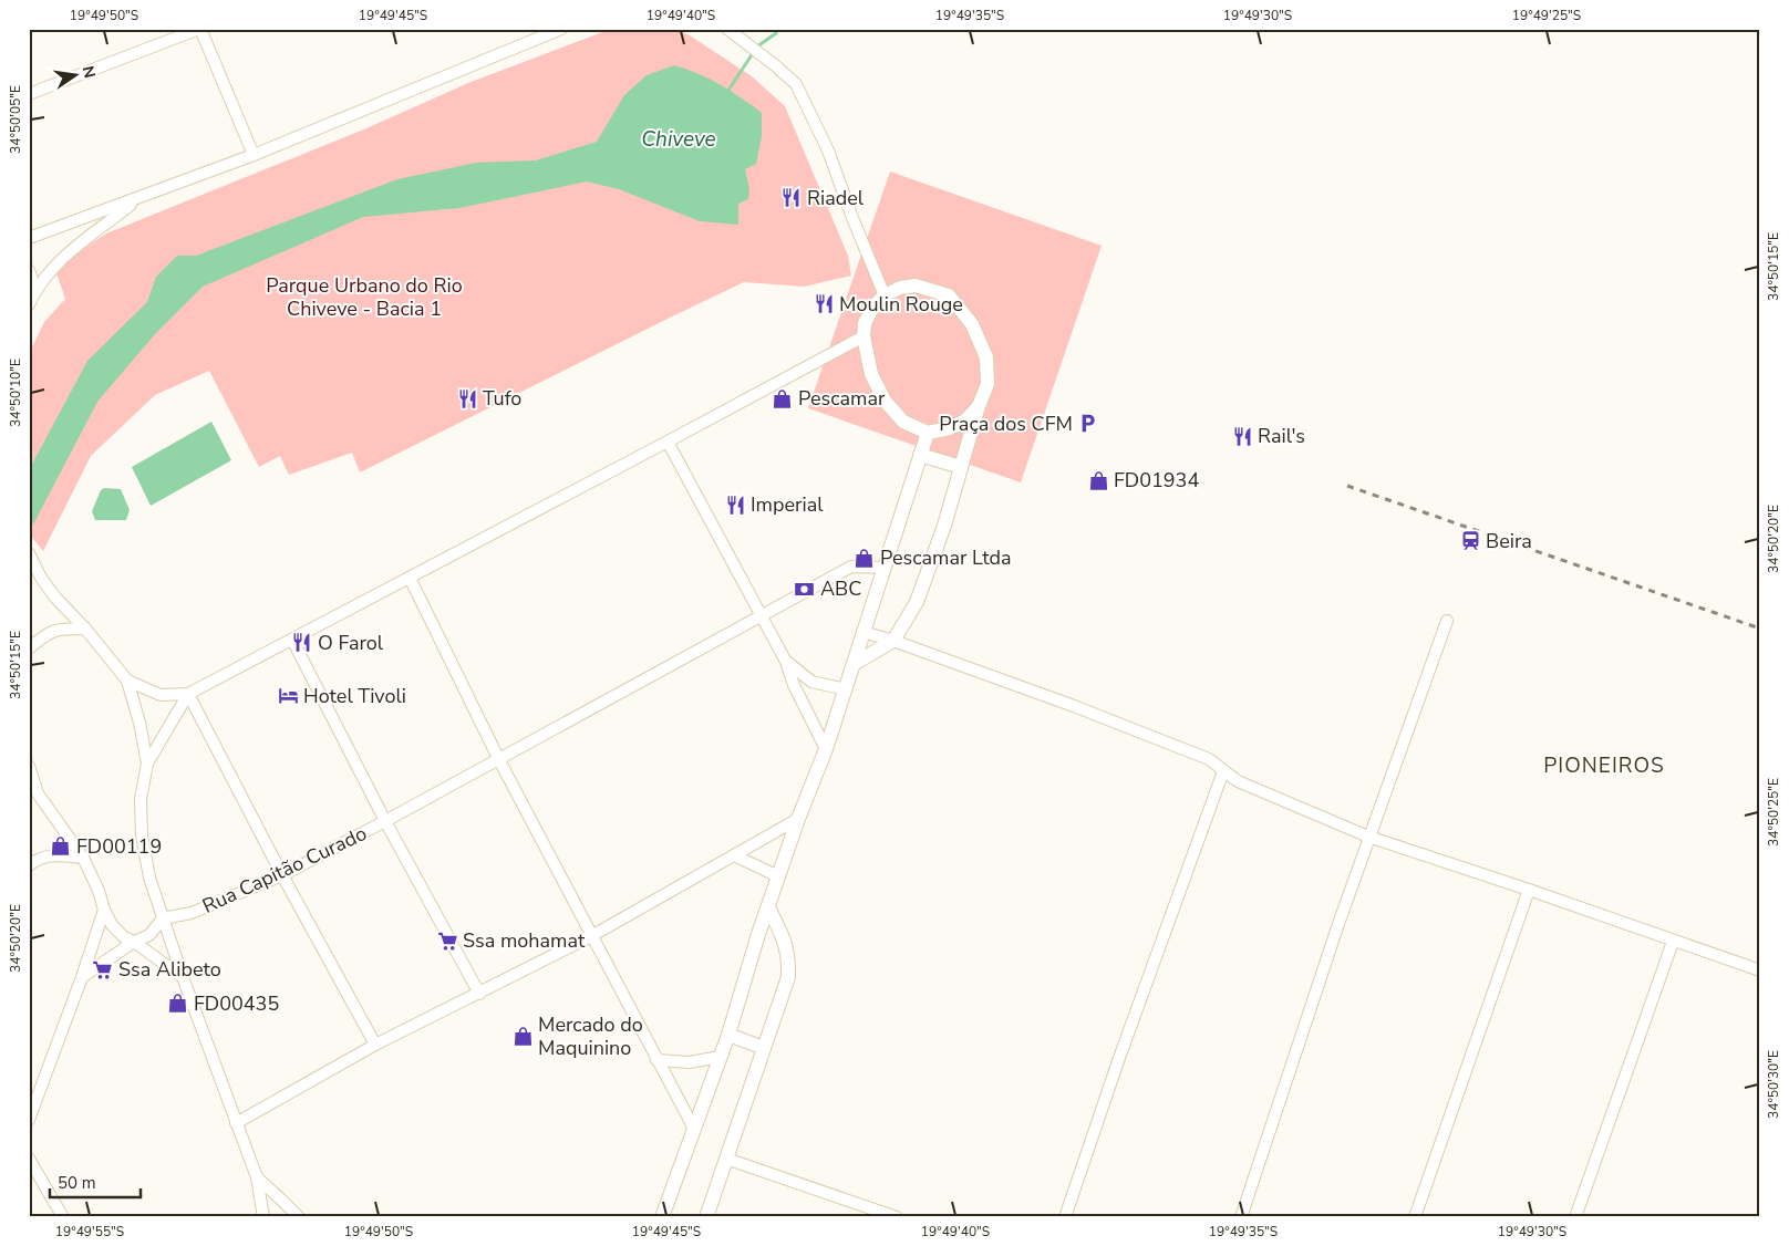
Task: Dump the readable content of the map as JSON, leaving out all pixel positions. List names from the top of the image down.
{
  "streets": {
    "street": ["Rua Capitão Curado"]
  },
  "districts": ["PIONEIROS"],
  "water": ["Chiveve"],
  "parks": ["Parque Urbano do Rio Chiveve - Bacia 1"],
  "places": {
    "restaurant": [
      "Riadel",
      "Moulin Rouge",
      "Tufo",
      "Rail's",
      "Imperial",
      "O Farol"
    ],
    "shop": [
      "Pescamar",
      "FD01934",
      "Pescamar Ltda",
      "FD00119",
      "FD00435",
      "Mercado do Maquinino"
    ],
    "parking": ["Praça dos CFM"],
    "station": ["Beira"],
    "bank": ["ABC"],
    "hotel": ["Hotel Tivoli"],
    "supermarket": ["Ssa mohamat", "Ssa Alibeto"]
  },
  "scale_bar": "50 m",
  "north": "right",
  "coordinates": [
    "19°49'50\"S",
    "19°49'45\"S",
    "19°49'40\"S",
    "19°49'35\"S",
    "19°49'30\"S",
    "19°49'25\"S",
    "34°50'05\"E",
    "34°50'15\"E",
    "34°50'10\"E",
    "34°50'20\"E",
    "34°50'25\"E",
    "34°50'30\"E",
    "19°49'55\"S"
  ]
}
